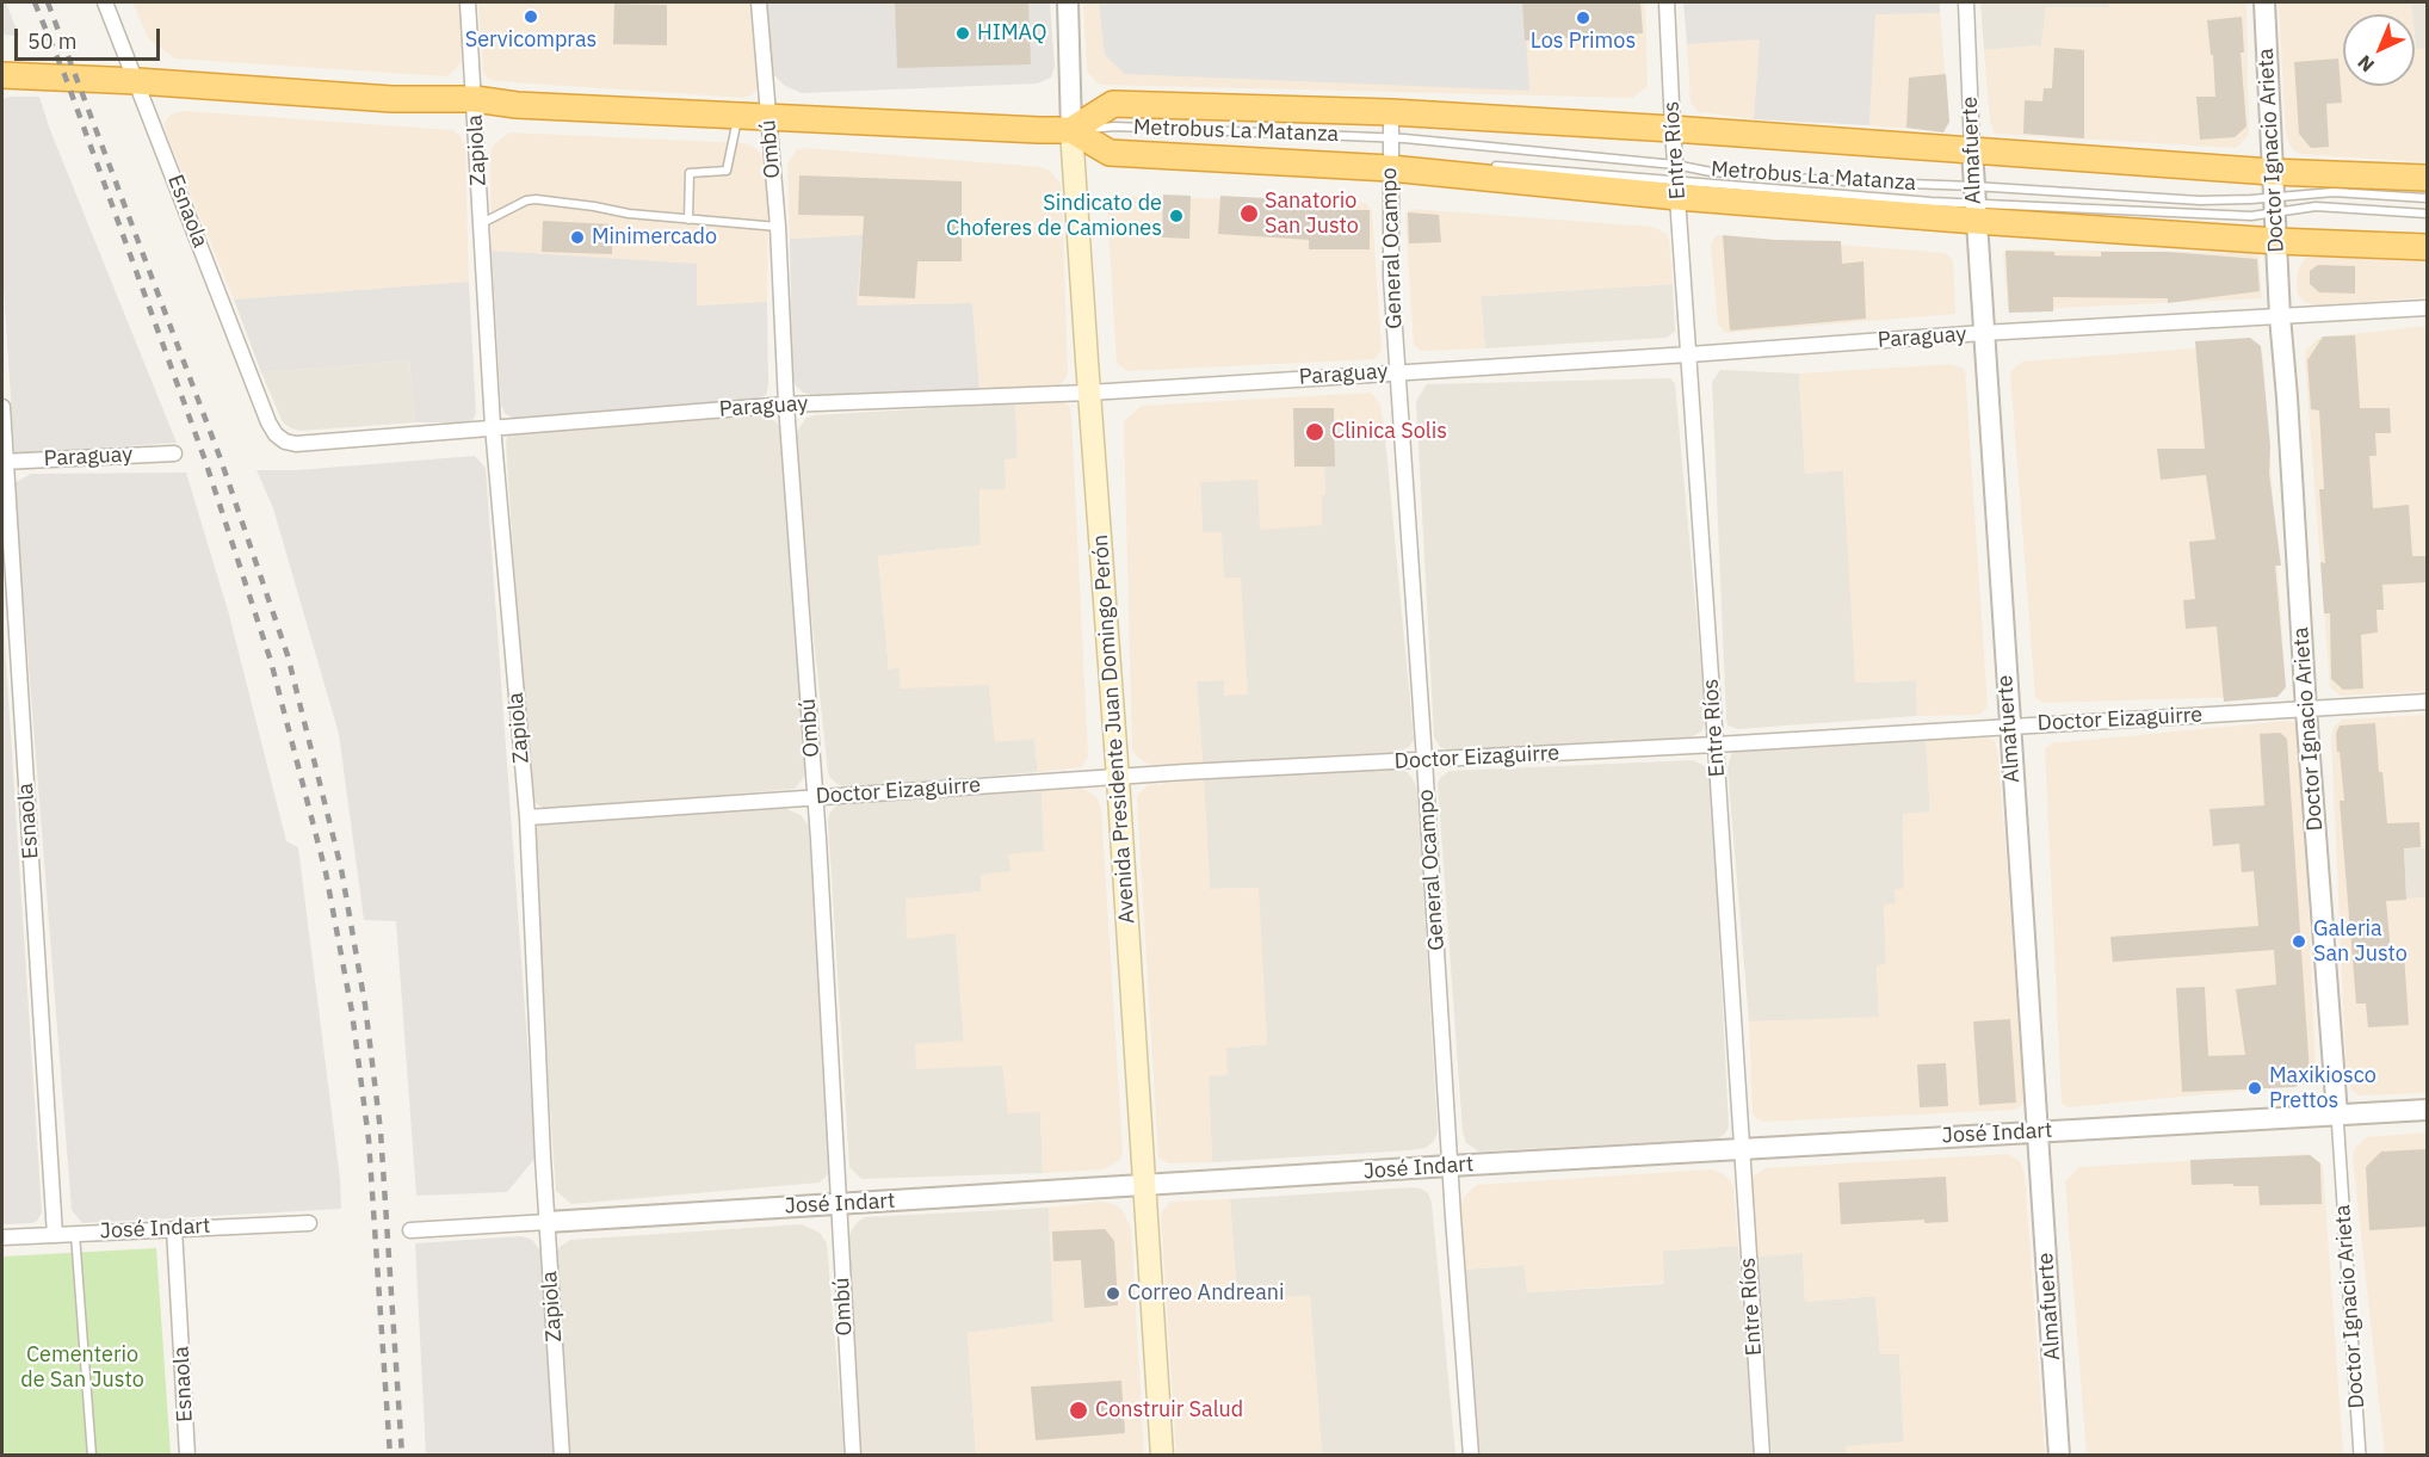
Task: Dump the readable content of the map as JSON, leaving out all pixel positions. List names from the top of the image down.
{
  "streets": {
    "main road": ["Avenida Presidente Juan Domingo Perón"],
    "street": [
      "Ombú",
      "Zapiola",
      "Entre Ríos",
      "Almafuerte",
      "Doctor Ignacio Arieta",
      "Esnaola",
      "General Ocampo",
      "Paraguay",
      "Doctor Eizaguirre",
      "José Indart"
    ],
    "lane": ["Metrobus La Matanza"]
  },
  "crossings": [
    ["Metrobus La Matanza", "Entre Ríos"],
    ["Metrobus La Matanza", "Almafuerte"],
    ["Metrobus La Matanza", "Doctor Ignacio Arieta"],
    ["Metrobus La Matanza", "General Ocampo"],
    ["Metrobus La Matanza", "Avenida Presidente Juan Domingo Perón"],
    ["Ombú", "Paraguay"],
    ["Ombú", "Doctor Eizaguirre"],
    ["Ombú", "José Indart"],
    ["Zapiola", "Paraguay"],
    ["Zapiola", "Doctor Eizaguirre"],
    ["Zapiola", "José Indart"],
    ["Entre Ríos", "Paraguay"],
    ["Entre Ríos", "Doctor Eizaguirre"],
    ["Entre Ríos", "José Indart"],
    ["Almafuerte", "Paraguay"],
    ["Almafuerte", "Doctor Eizaguirre"],
    ["Almafuerte", "José Indart"],
    ["Doctor Ignacio Arieta", "Paraguay"],
    ["Doctor Ignacio Arieta", "Doctor Eizaguirre"],
    ["Doctor Ignacio Arieta", "José Indart"],
    ["Esnaola", "Paraguay"],
    ["Esnaola", "José Indart"],
    ["General Ocampo", "Paraguay"],
    ["General Ocampo", "Doctor Eizaguirre"],
    ["General Ocampo", "José Indart"],
    ["Paraguay", "Avenida Presidente Juan Domingo Perón"],
    ["Doctor Eizaguirre", "Avenida Presidente Juan Domingo Perón"],
    ["Avenida Presidente Juan Domingo Perón", "José Indart"]
  ],
  "parks": ["Cementerio de San Justo"],
  "places": [
    "Servicompras",
    "Los Primos",
    "HIMAQ",
    "Sanatorio San Justo",
    "Sindicato de Choferes de Camiones",
    "Minimercado",
    "Clinica Solis",
    "Galeria San Justo",
    "Maxikiosco Prettos",
    "Correo Andreani",
    "Construir Salud"
  ],
  "scale_bar": "50 m",
  "north": "bottom left"
}
